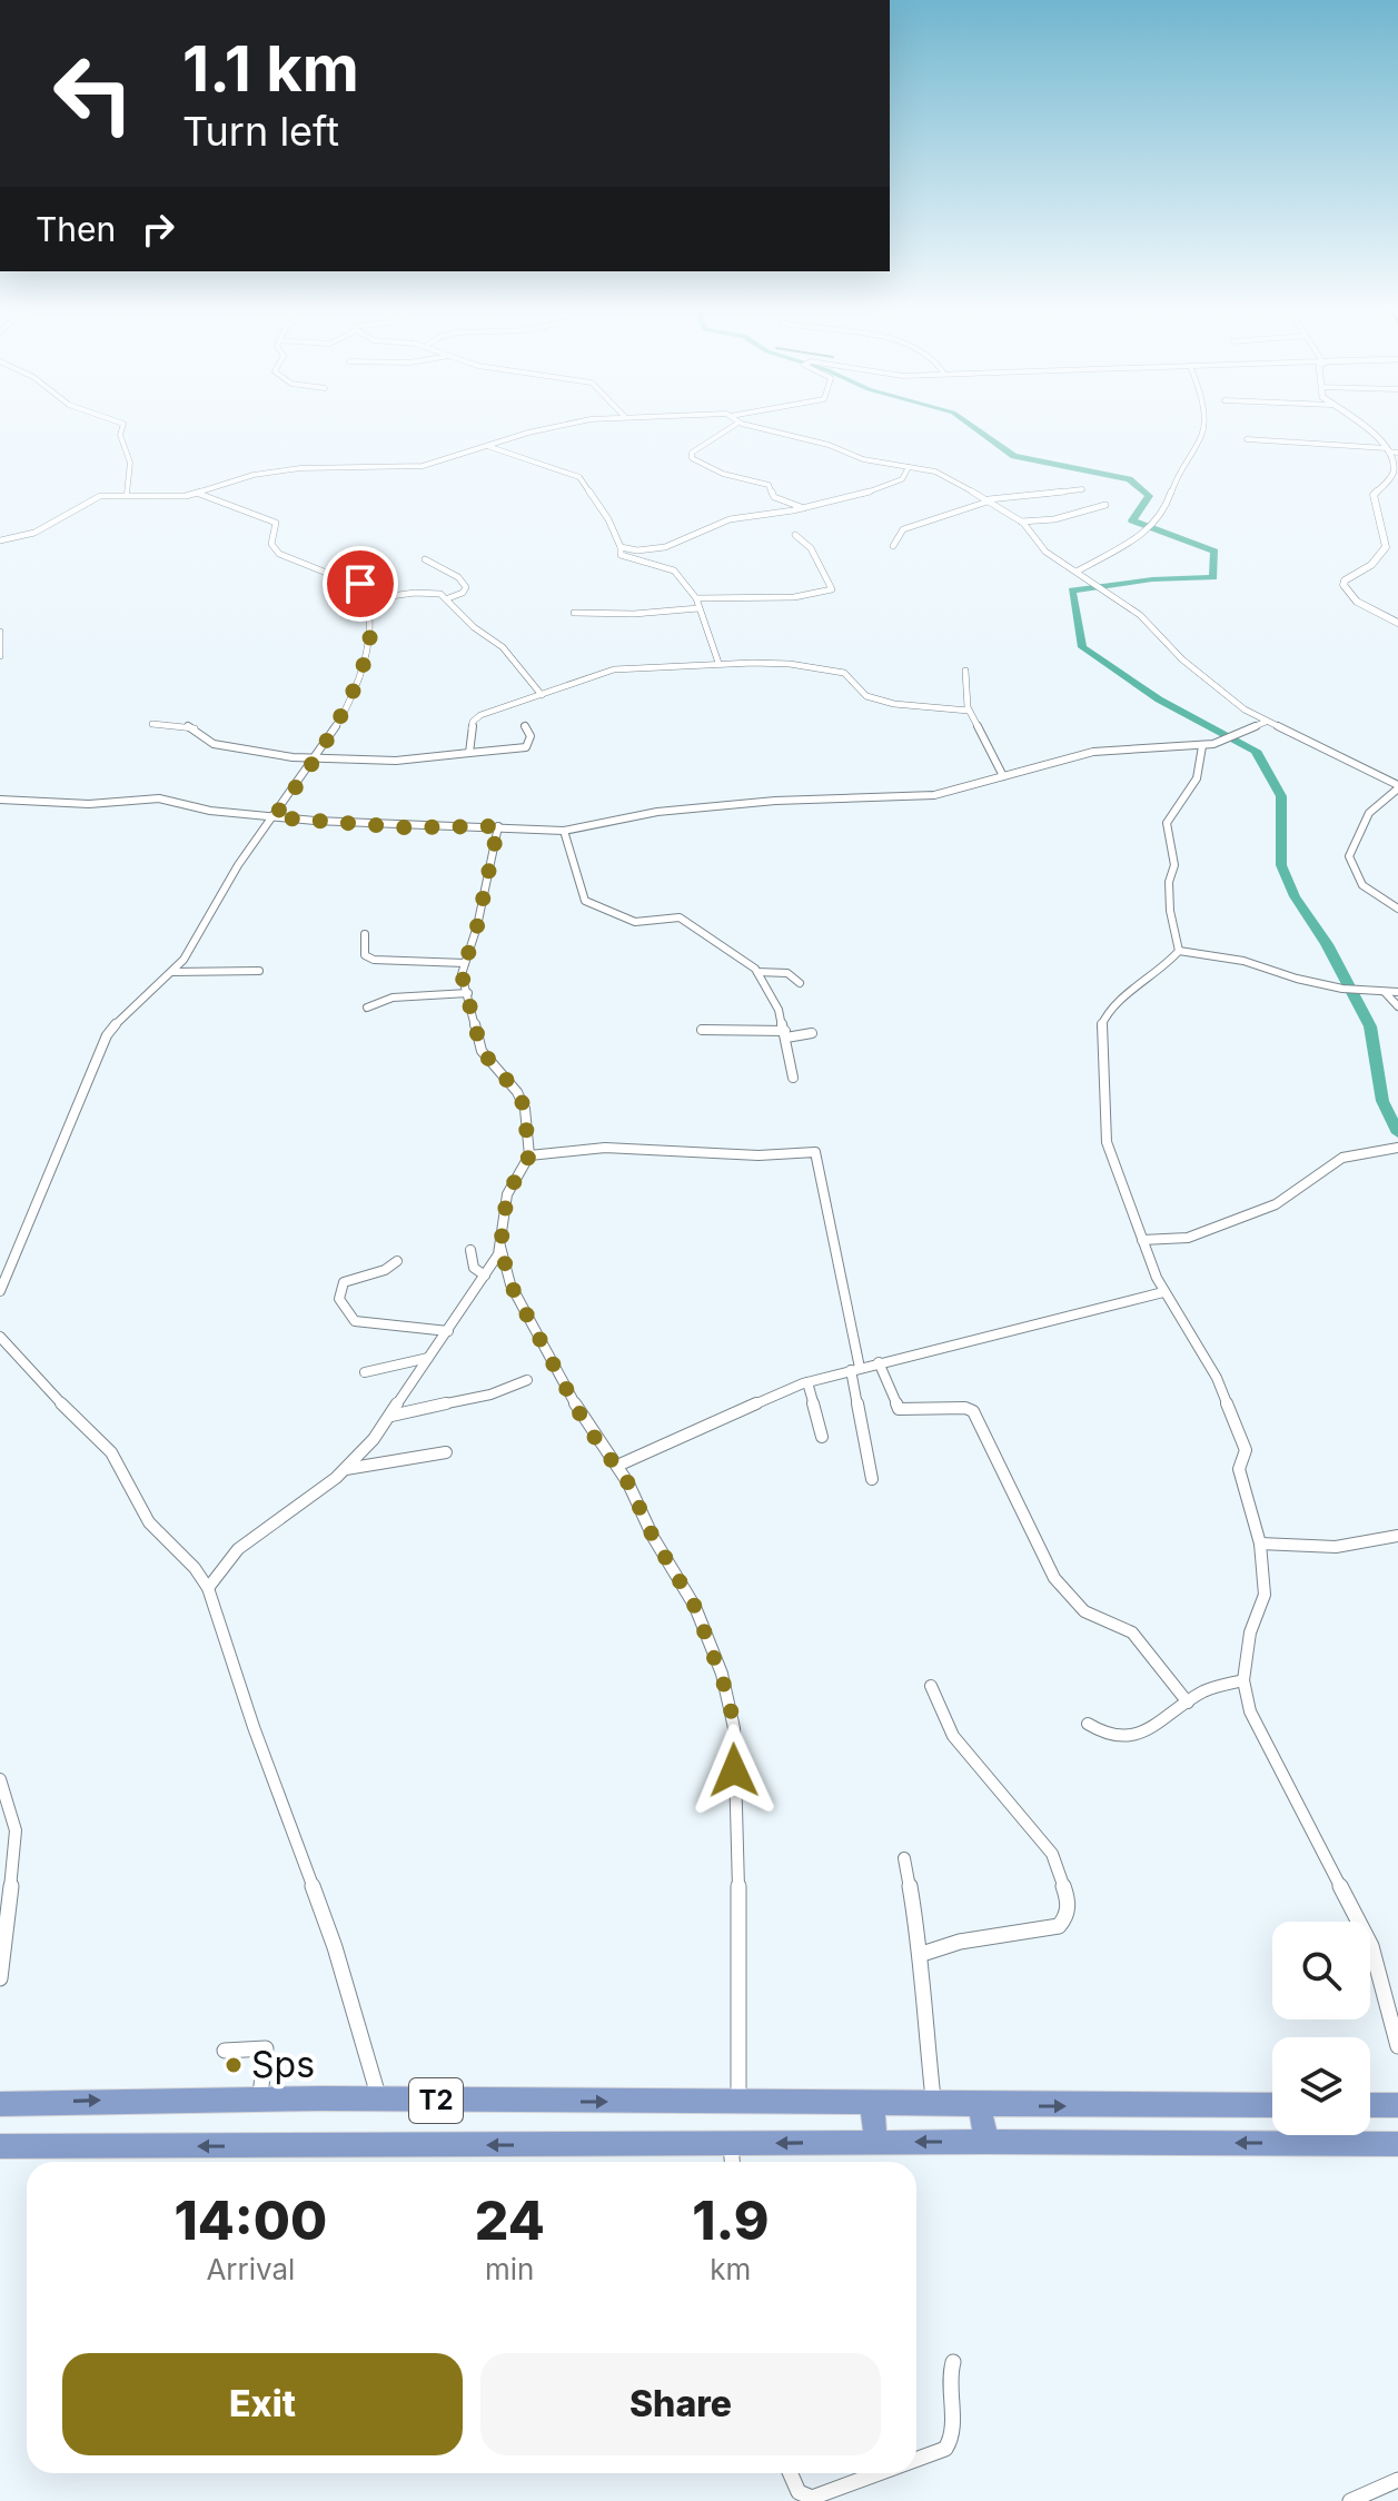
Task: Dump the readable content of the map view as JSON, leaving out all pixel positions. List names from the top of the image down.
{
  "streets": {
    "highway": ["T2"]
  },
  "places": ["Sps"],
  "page": {
    "turn": ["1.1 km", "Turn left"],
    "then": "Then",
    "eta": [
      "14:00",
      "Arrival",
      "24",
      "min",
      "1.9",
      "km"
    ],
    "buttons": ["Exit", "Share"]
  }
}
